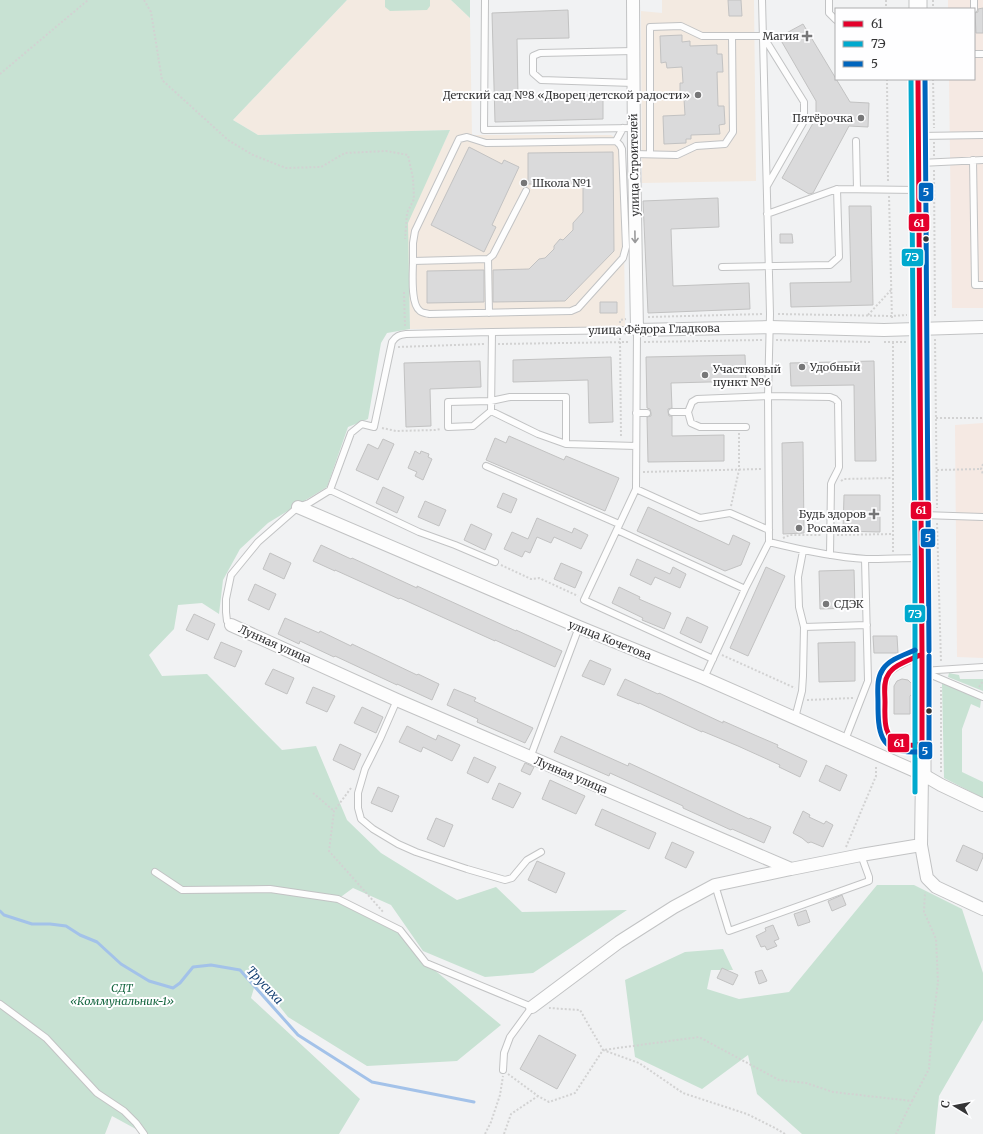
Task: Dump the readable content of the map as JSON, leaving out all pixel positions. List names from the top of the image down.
{
  "streets": {
    "street": [
      "улица Строителей",
      "улица Фёдора Гладкова",
      "улица Кочетова",
      "Лунная улица"
    ]
  },
  "crossings": [
    ["улица Строителей", "улица Фёдора Гладкова"]
  ],
  "one_way": ["улица Строителей"],
  "water": ["Трусиха"],
  "parks": ["СДТ «Коммунальник-1»"],
  "places": {
    "health": ["Магия", "Будь здоров"],
    "other": [
      "Детский сад №8 «Дворец детской радости»",
      "Пятёрочка",
      "Школа №1",
      "Удобный",
      "Участковый пункт №6",
      "Росамаха",
      "СДЭК"
    ]
  },
  "lines": ["transit line 61", "transit line 7Э", "transit line 5"],
  "legend": ["61", "7Э", "5"],
  "north": "left"
}
